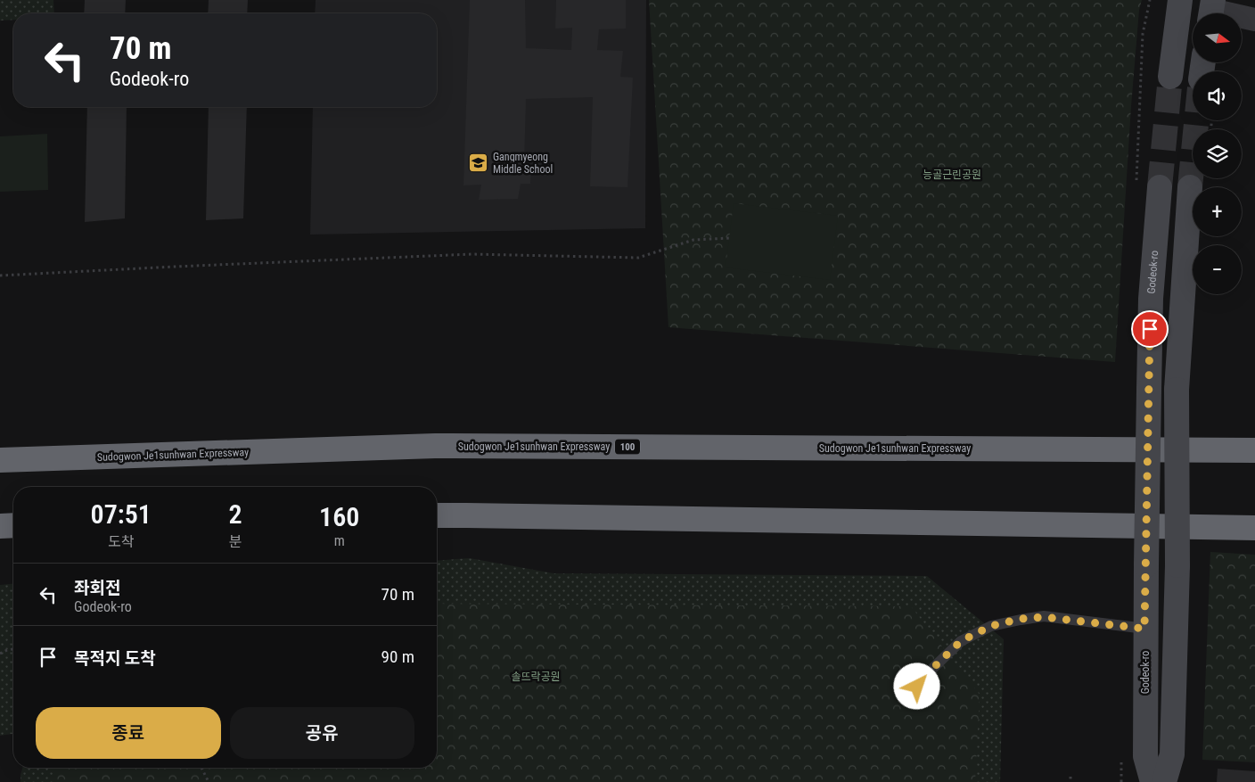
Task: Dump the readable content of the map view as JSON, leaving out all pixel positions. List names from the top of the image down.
{
  "streets": {
    "highway": ["Sudogwon Je1sunhwan Expressway", "100"],
    "main road": ["Godeok-ro"]
  },
  "parks": ["능골근린공원", "솔뜨락공원"],
  "places": {
    "school or university": ["Gangmyeong Middle School"]
  },
  "north": "right",
  "page": {
    "map_buttons": ["+", "−"],
    "turn": ["70 m", "Godeok-ro"],
    "eta": [
      "07:51",
      "도착",
      "2",
      "분",
      "160",
      "m"
    ],
    "list": [
      {
        "name": "좌회전",
        "note": "Godeok-ro",
        "value": "70 m"
      },
      {
        "name": "목적지 도착",
        "value": "90 m"
      }
    ],
    "buttons": ["종료", "공유"]
  }
}
